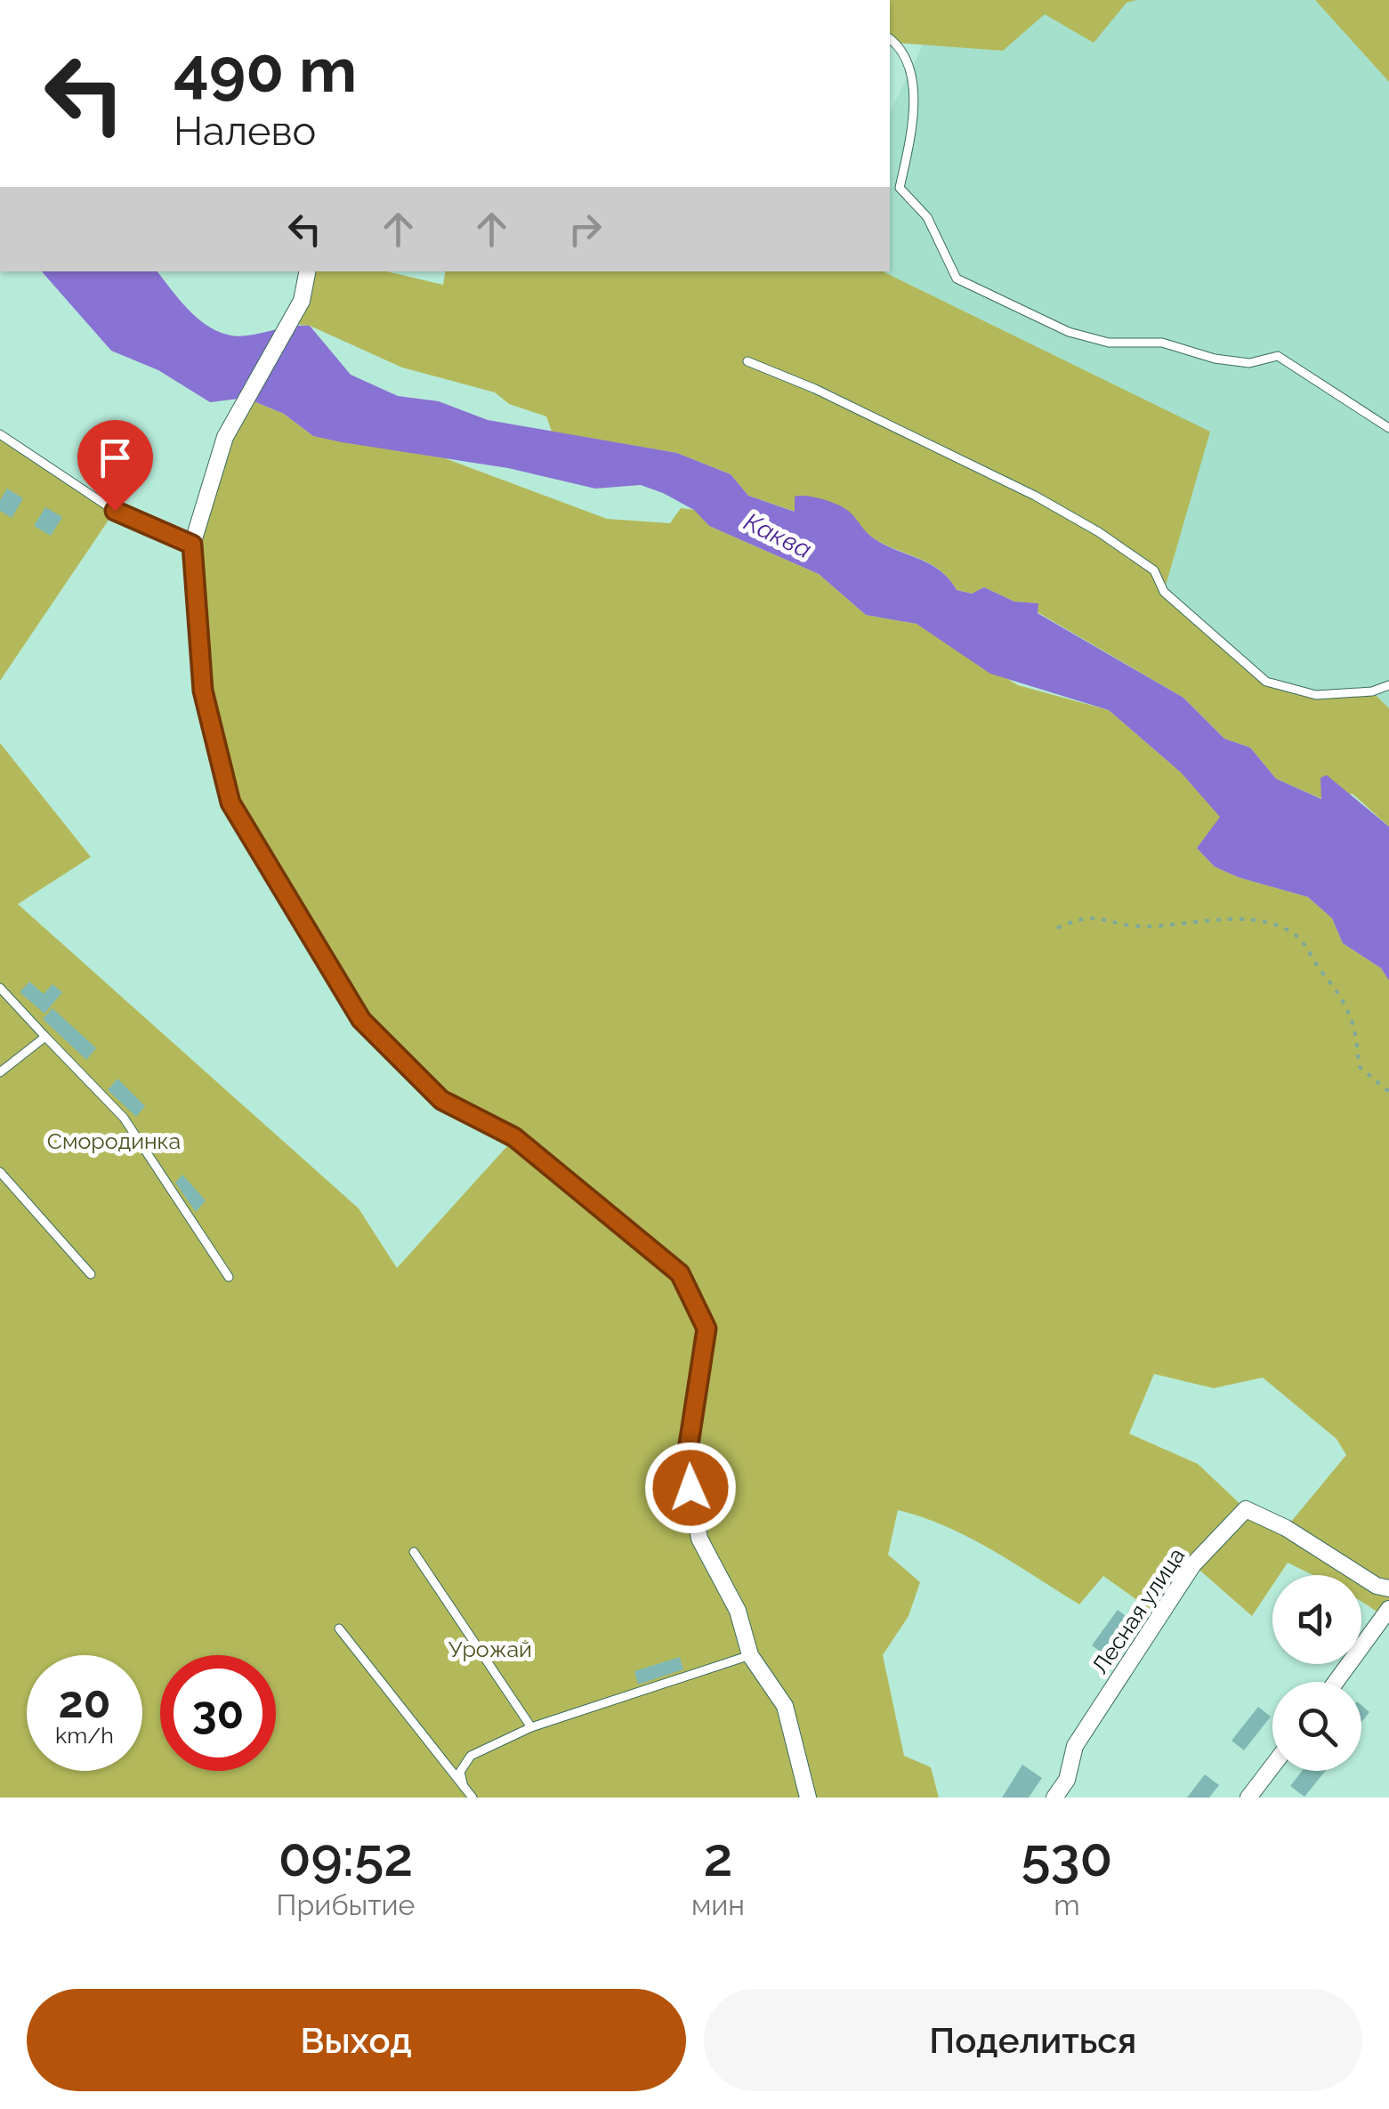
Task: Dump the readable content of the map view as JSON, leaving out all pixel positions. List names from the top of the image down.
{
  "streets": {
    "street": ["Лесная улица"]
  },
  "water": ["Каква"],
  "parks": ["Смородинка", "Урожай"],
  "page": {
    "turn": ["490 m", "Налево"],
    "speed": "20 km/h",
    "limit": "30",
    "eta": [
      "09:52",
      "Прибытие",
      "2",
      "мин",
      "530",
      "m"
    ],
    "buttons": ["Выход", "Поделиться"]
  }
}
